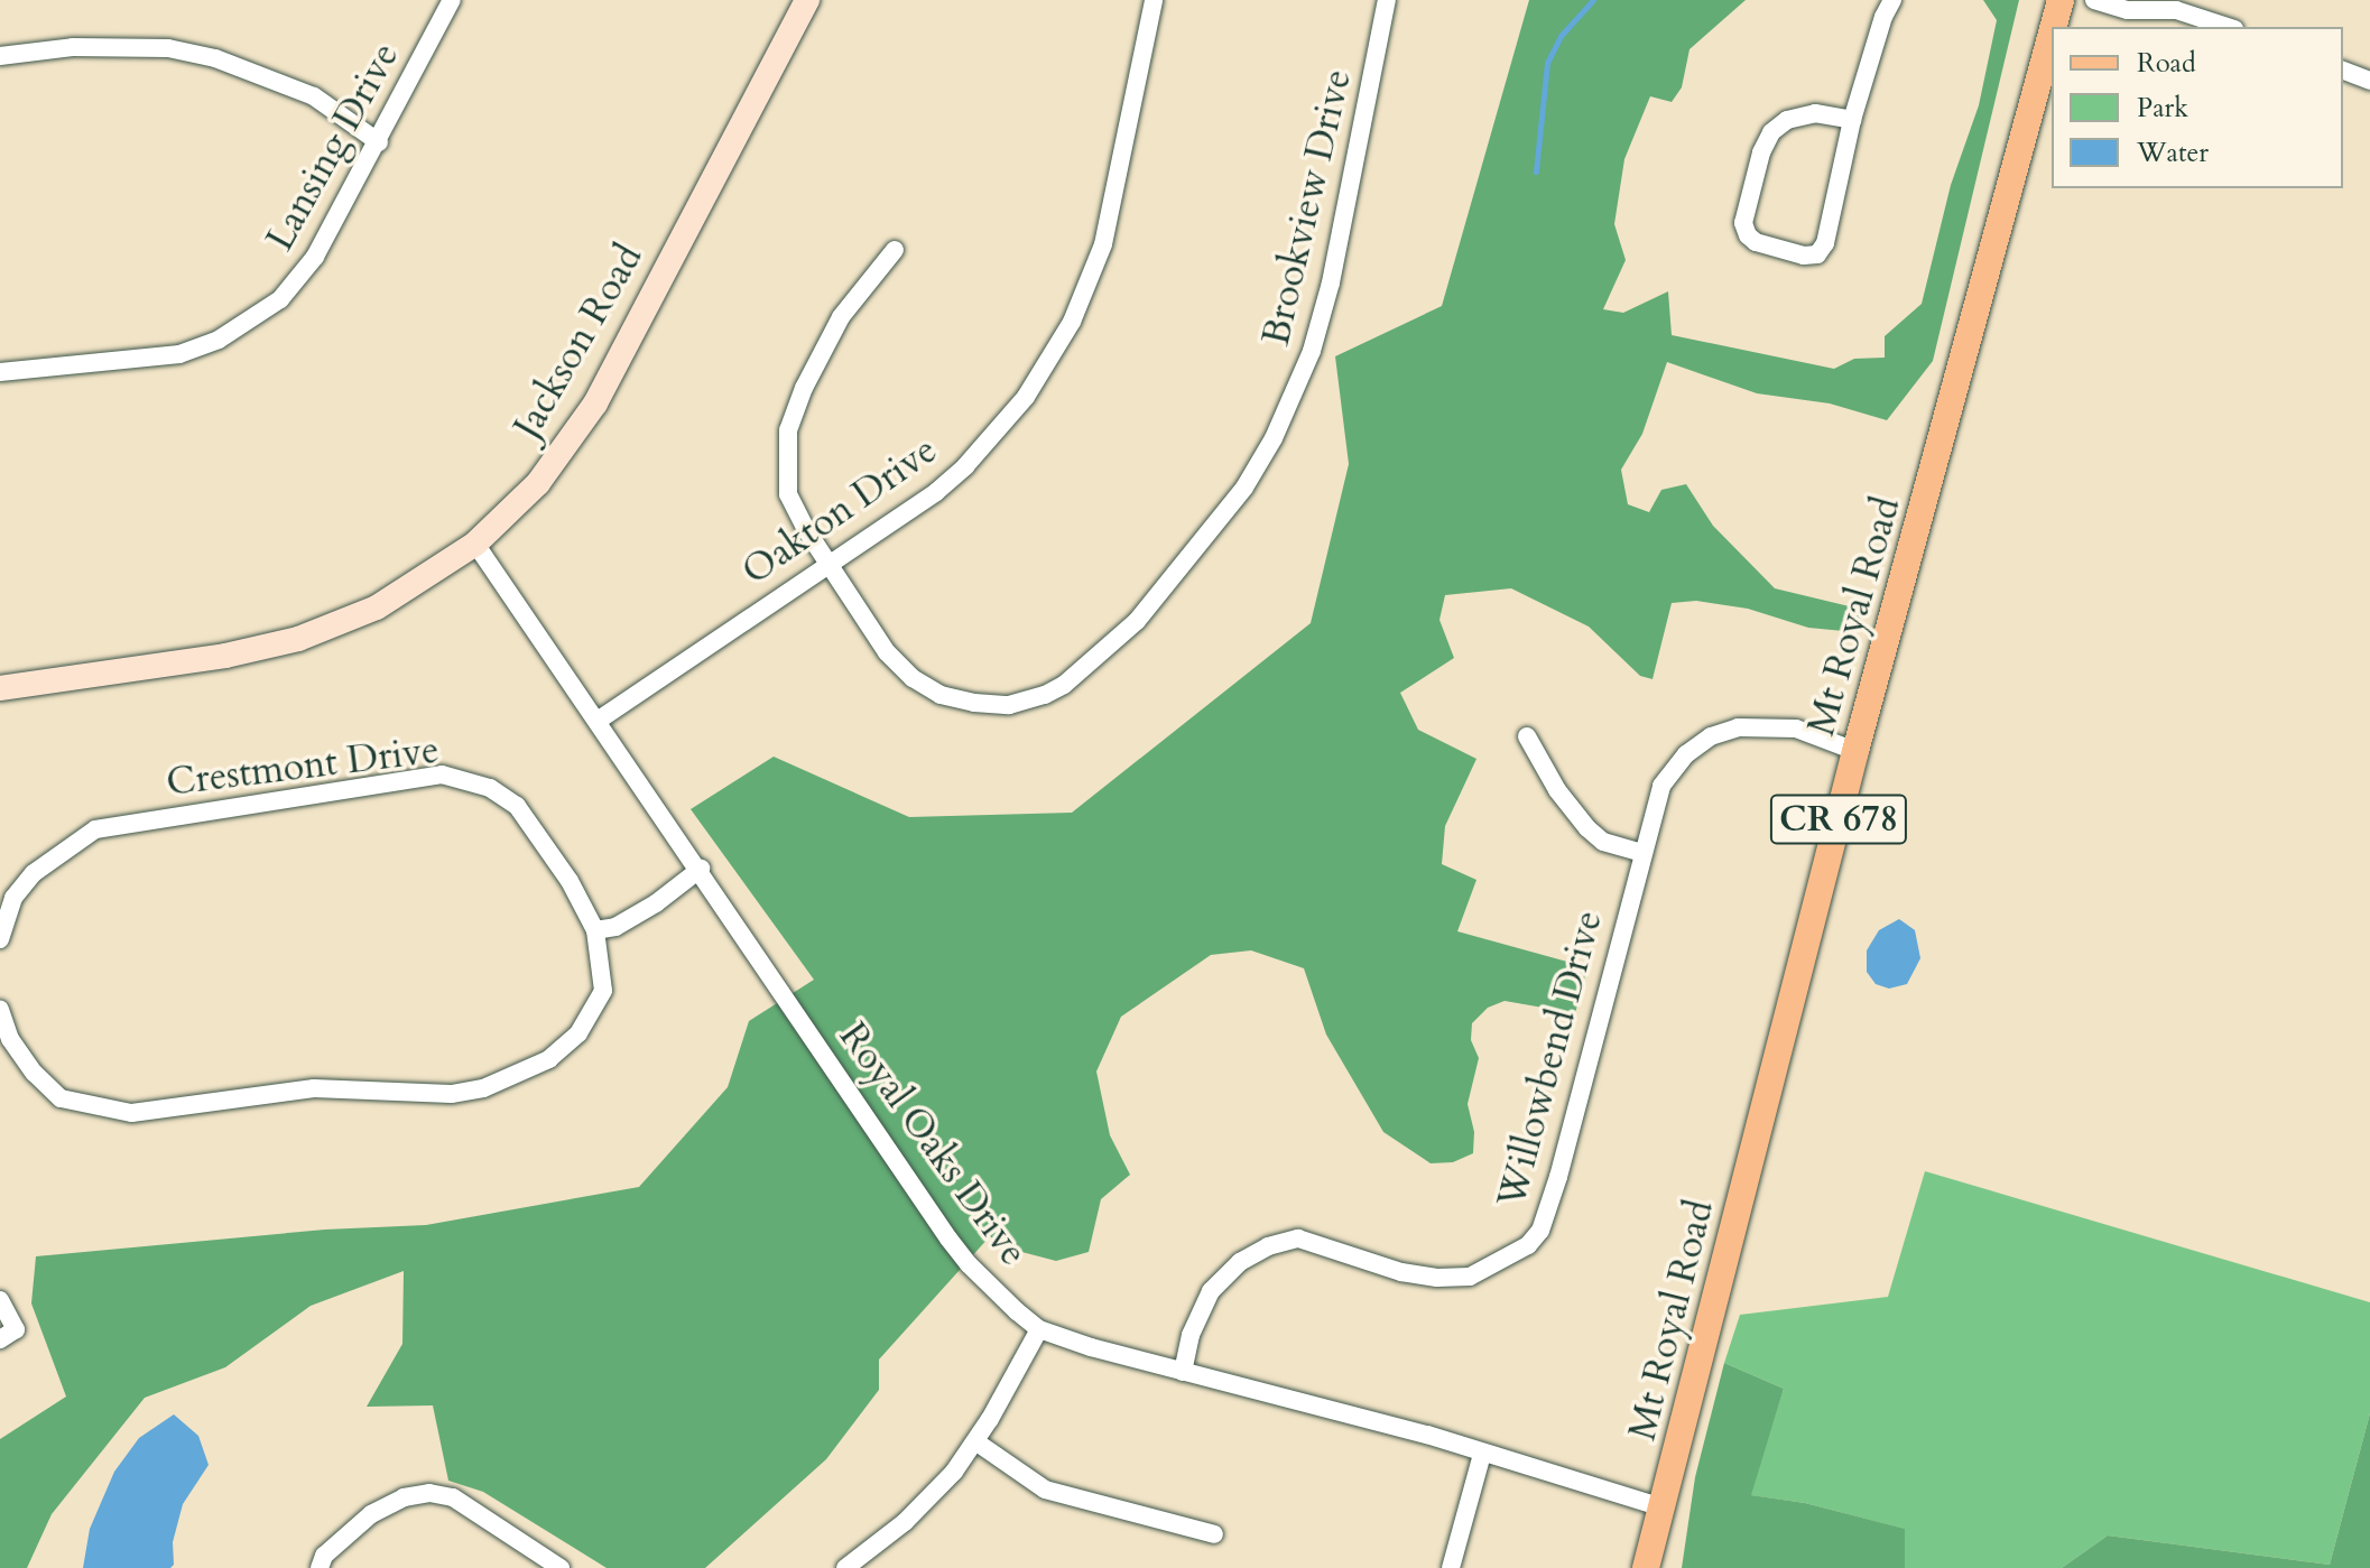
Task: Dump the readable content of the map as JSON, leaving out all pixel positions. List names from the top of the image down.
{
  "streets": {
    "main road": ["Mt Royal Road", "CR 678"],
    "street": [
      "Lansing Drive",
      "Brookview Drive",
      "Jackson Road",
      "Oakton Drive",
      "Crestmont Drive",
      "Willowbend Drive",
      "Royal Oaks Drive"
    ]
  },
  "crossings": [
    ["Brookview Drive", "Oakton Drive"],
    ["Jackson Road", "Royal Oaks Drive"],
    ["Oakton Drive", "Royal Oaks Drive"],
    ["Mt Royal Road", "Willowbend Drive"],
    ["Mt Royal Road", "Royal Oaks Drive"],
    ["Willowbend Drive", "Royal Oaks Drive"]
  ],
  "legend": ["Road", "Park", "Water"]
}
